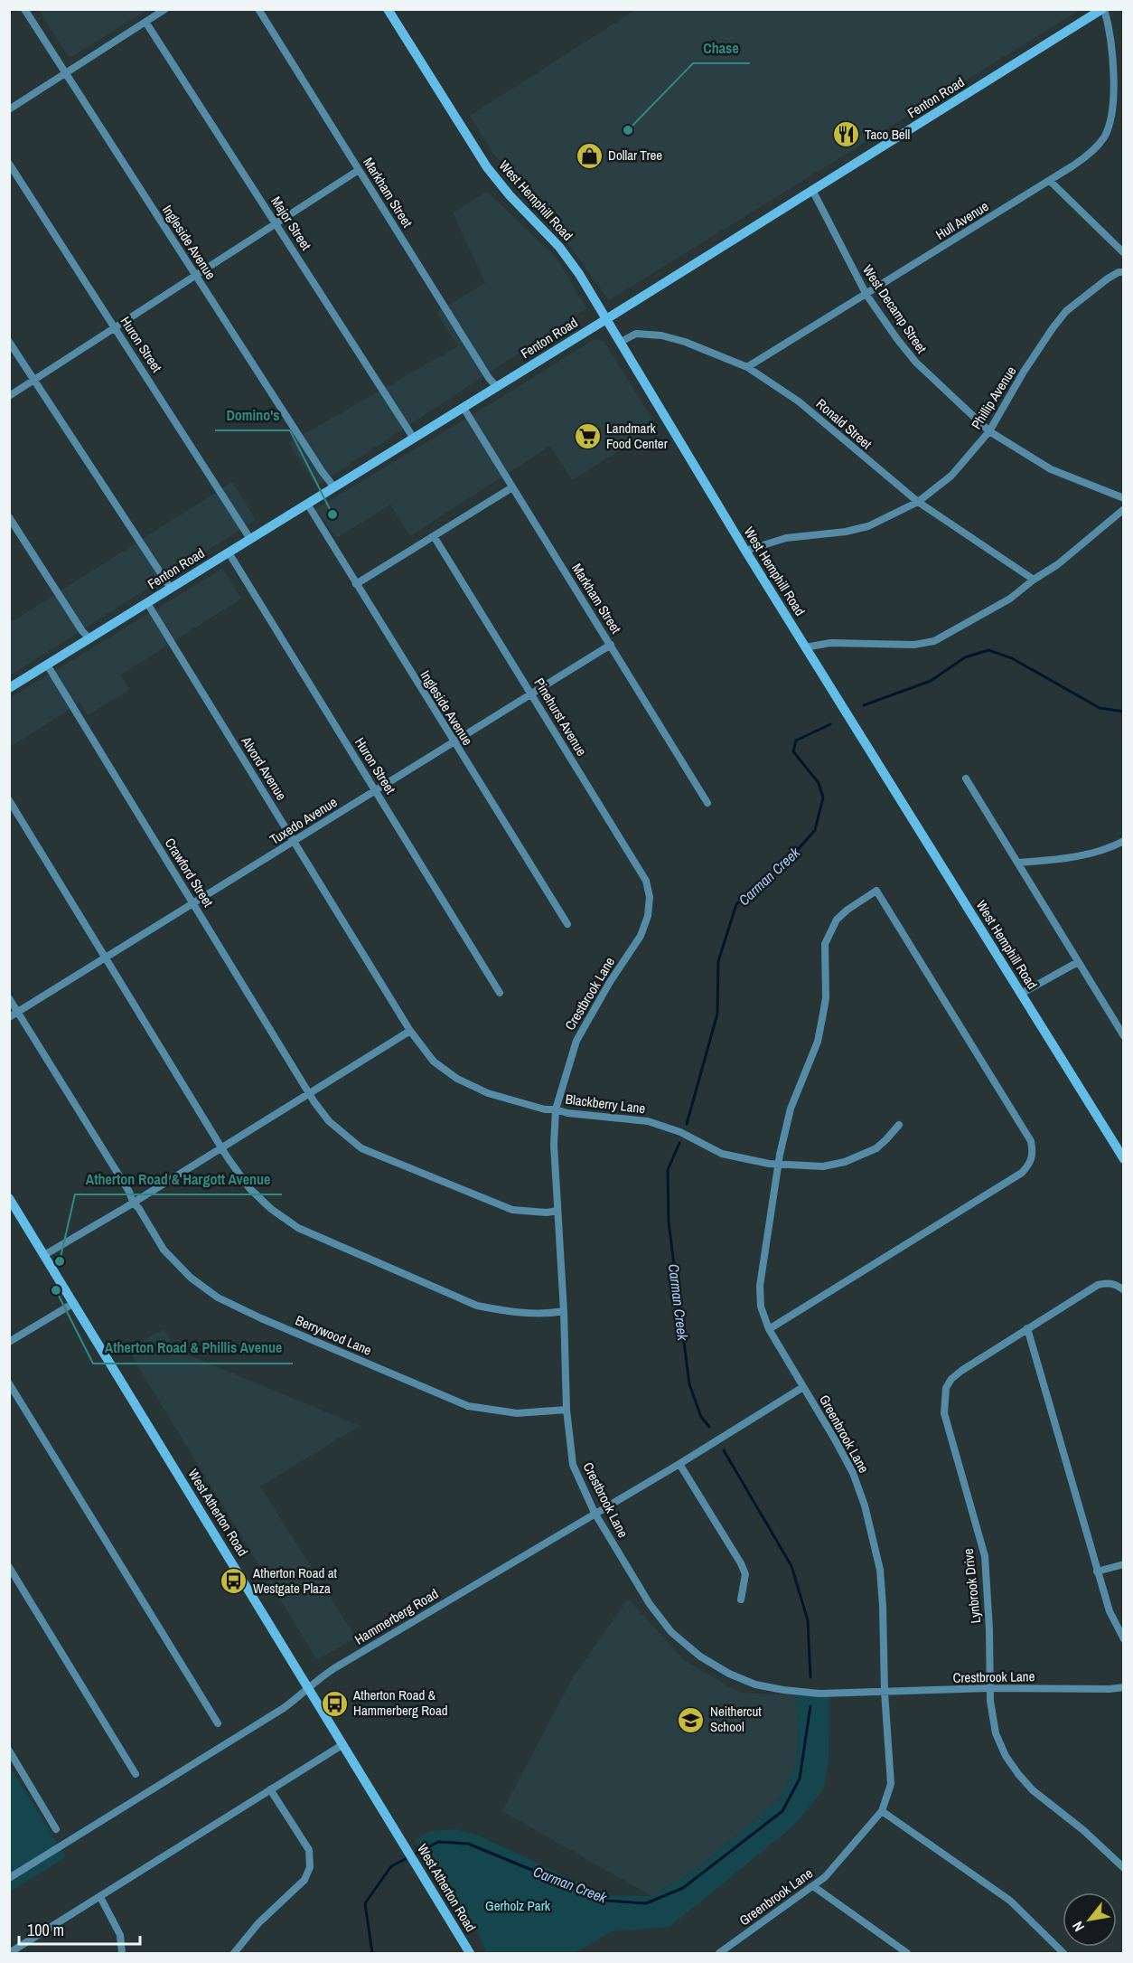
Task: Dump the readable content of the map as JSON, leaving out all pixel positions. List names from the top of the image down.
{
  "streets": {
    "street": [
      "Fenton Road",
      "Markham Street",
      "West Hemphill Road",
      "Hull Avenue",
      "Major Street",
      "Ingleside Avenue",
      "West Decamp Street",
      "Huron Street",
      "Phillip Avenue",
      "Ronald Street",
      "Pinehurst Avenue",
      "Alvord Avenue",
      "Tuxedo Avenue",
      "Crawford Street",
      "Crestbrook Lane",
      "Blackberry Lane",
      "Berrywood Lane",
      "Greenbrook Lane",
      "West Atherton Road",
      "Lynbrook Drive",
      "Hammerberg Road"
    ]
  },
  "crossings": [
    ["Fenton Road", "Markham Street"],
    ["Fenton Road", "West Hemphill Road"],
    ["Fenton Road", "Hull Avenue"],
    ["Fenton Road", "Major Street"],
    ["Fenton Road", "Ingleside Avenue"],
    ["Fenton Road", "West Decamp Street"],
    ["Fenton Road", "Huron Street"],
    ["Fenton Road", "Alvord Avenue"],
    ["Fenton Road", "Crawford Street"],
    ["Markham Street", "Tuxedo Avenue"],
    ["West Hemphill Road", "Phillip Avenue"],
    ["West Hemphill Road", "Ronald Street"],
    ["Hull Avenue", "West Decamp Street"],
    ["Hull Avenue", "Ronald Street"],
    ["Ingleside Avenue", "Tuxedo Avenue"],
    ["West Decamp Street", "Phillip Avenue"],
    ["Huron Street", "Tuxedo Avenue"],
    ["Phillip Avenue", "Ronald Street"],
    ["Pinehurst Avenue", "Tuxedo Avenue"],
    ["Pinehurst Avenue", "Crestbrook Lane"],
    ["Alvord Avenue", "Tuxedo Avenue"],
    ["Alvord Avenue", "Blackberry Lane"],
    ["Tuxedo Avenue", "Crawford Street"],
    ["Tuxedo Avenue", "Berrywood Lane"],
    ["Crawford Street", "Crestbrook Lane"],
    ["Crestbrook Lane", "Blackberry Lane"],
    ["Crestbrook Lane", "Berrywood Lane"],
    ["Crestbrook Lane", "Greenbrook Lane"],
    ["Crestbrook Lane", "Lynbrook Drive"],
    ["Crestbrook Lane", "Hammerberg Road"],
    ["Blackberry Lane", "Greenbrook Lane"],
    ["Greenbrook Lane", "Hammerberg Road"],
    ["West Atherton Road", "Hammerberg Road"]
  ],
  "water": ["Carman Creek"],
  "parks": ["Gerholz Park"],
  "places": {
    "other": [
      "Chase",
      "Domino's",
      "Atherton Road & Hargott Avenue",
      "Atherton Road & Phillis Avenue"
    ],
    "restaurant": ["Taco Bell"],
    "shop": ["Dollar Tree"],
    "supermarket": ["Landmark Food Center"],
    "bus stop": ["Atherton Road at Westgate Plaza", "Atherton Road & Hammerberg Road"],
    "school or university": ["Neithercut School"]
  },
  "scale_bar": "100 m",
  "north": "bottom left"
}
